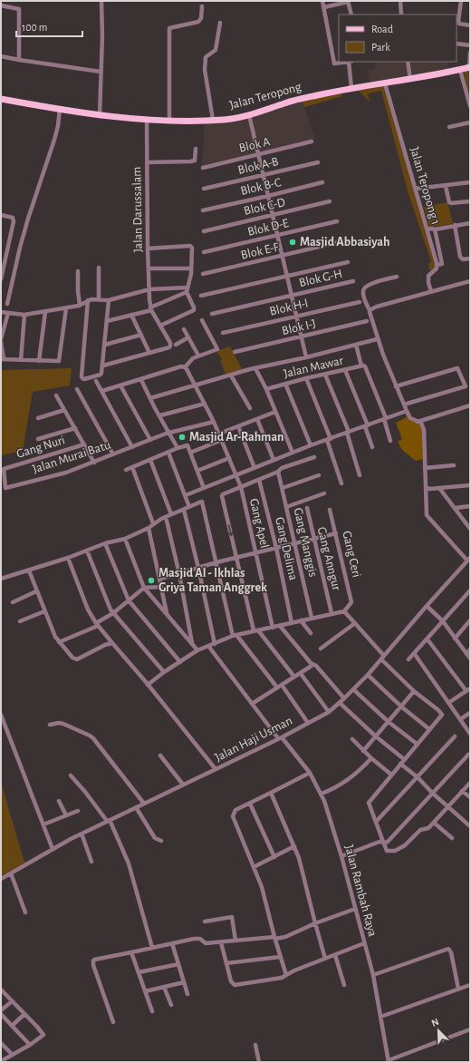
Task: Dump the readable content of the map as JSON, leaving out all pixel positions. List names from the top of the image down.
{
  "streets": {
    "main road": ["Jalan Teropong"],
    "street": [
      "Blok A",
      "Blok A-B",
      "Jalan Teropong 1",
      "Blok B-C",
      "Blok C-D",
      "Jalan Darussalam",
      "Blok D-E",
      "Blok E-F",
      "Blok G-H",
      "Blok H-I",
      "Blok I-J",
      "Jalan Mawar",
      "Gang Nuri",
      "Jalan Murai Batu",
      "Gang Apel",
      "Gang Manggis",
      "Gang Delima",
      "Gang Ceri",
      "Gang Anngur",
      "Jalan Haji Usman",
      "Jalan Rambah Raya"
    ]
  },
  "crossings": [
    ["Jalan Teropong", "Jalan Teropong 1"],
    ["Jalan Teropong", "Jalan Darussalam"],
    ["Gang Nuri", "Jalan Murai Batu"],
    ["Jalan Murai Batu", "Gang Apel"],
    ["Jalan Haji Usman", "Jalan Rambah Raya"]
  ],
  "places": ["Masjid Abbasiyah", "Masjid Ar-Rahman", "Masjid Al - Ikhlas Griya Taman Anggrek"],
  "legend": ["Road", "Park"],
  "scale_bar": "100 m",
  "north": "top left"
}
